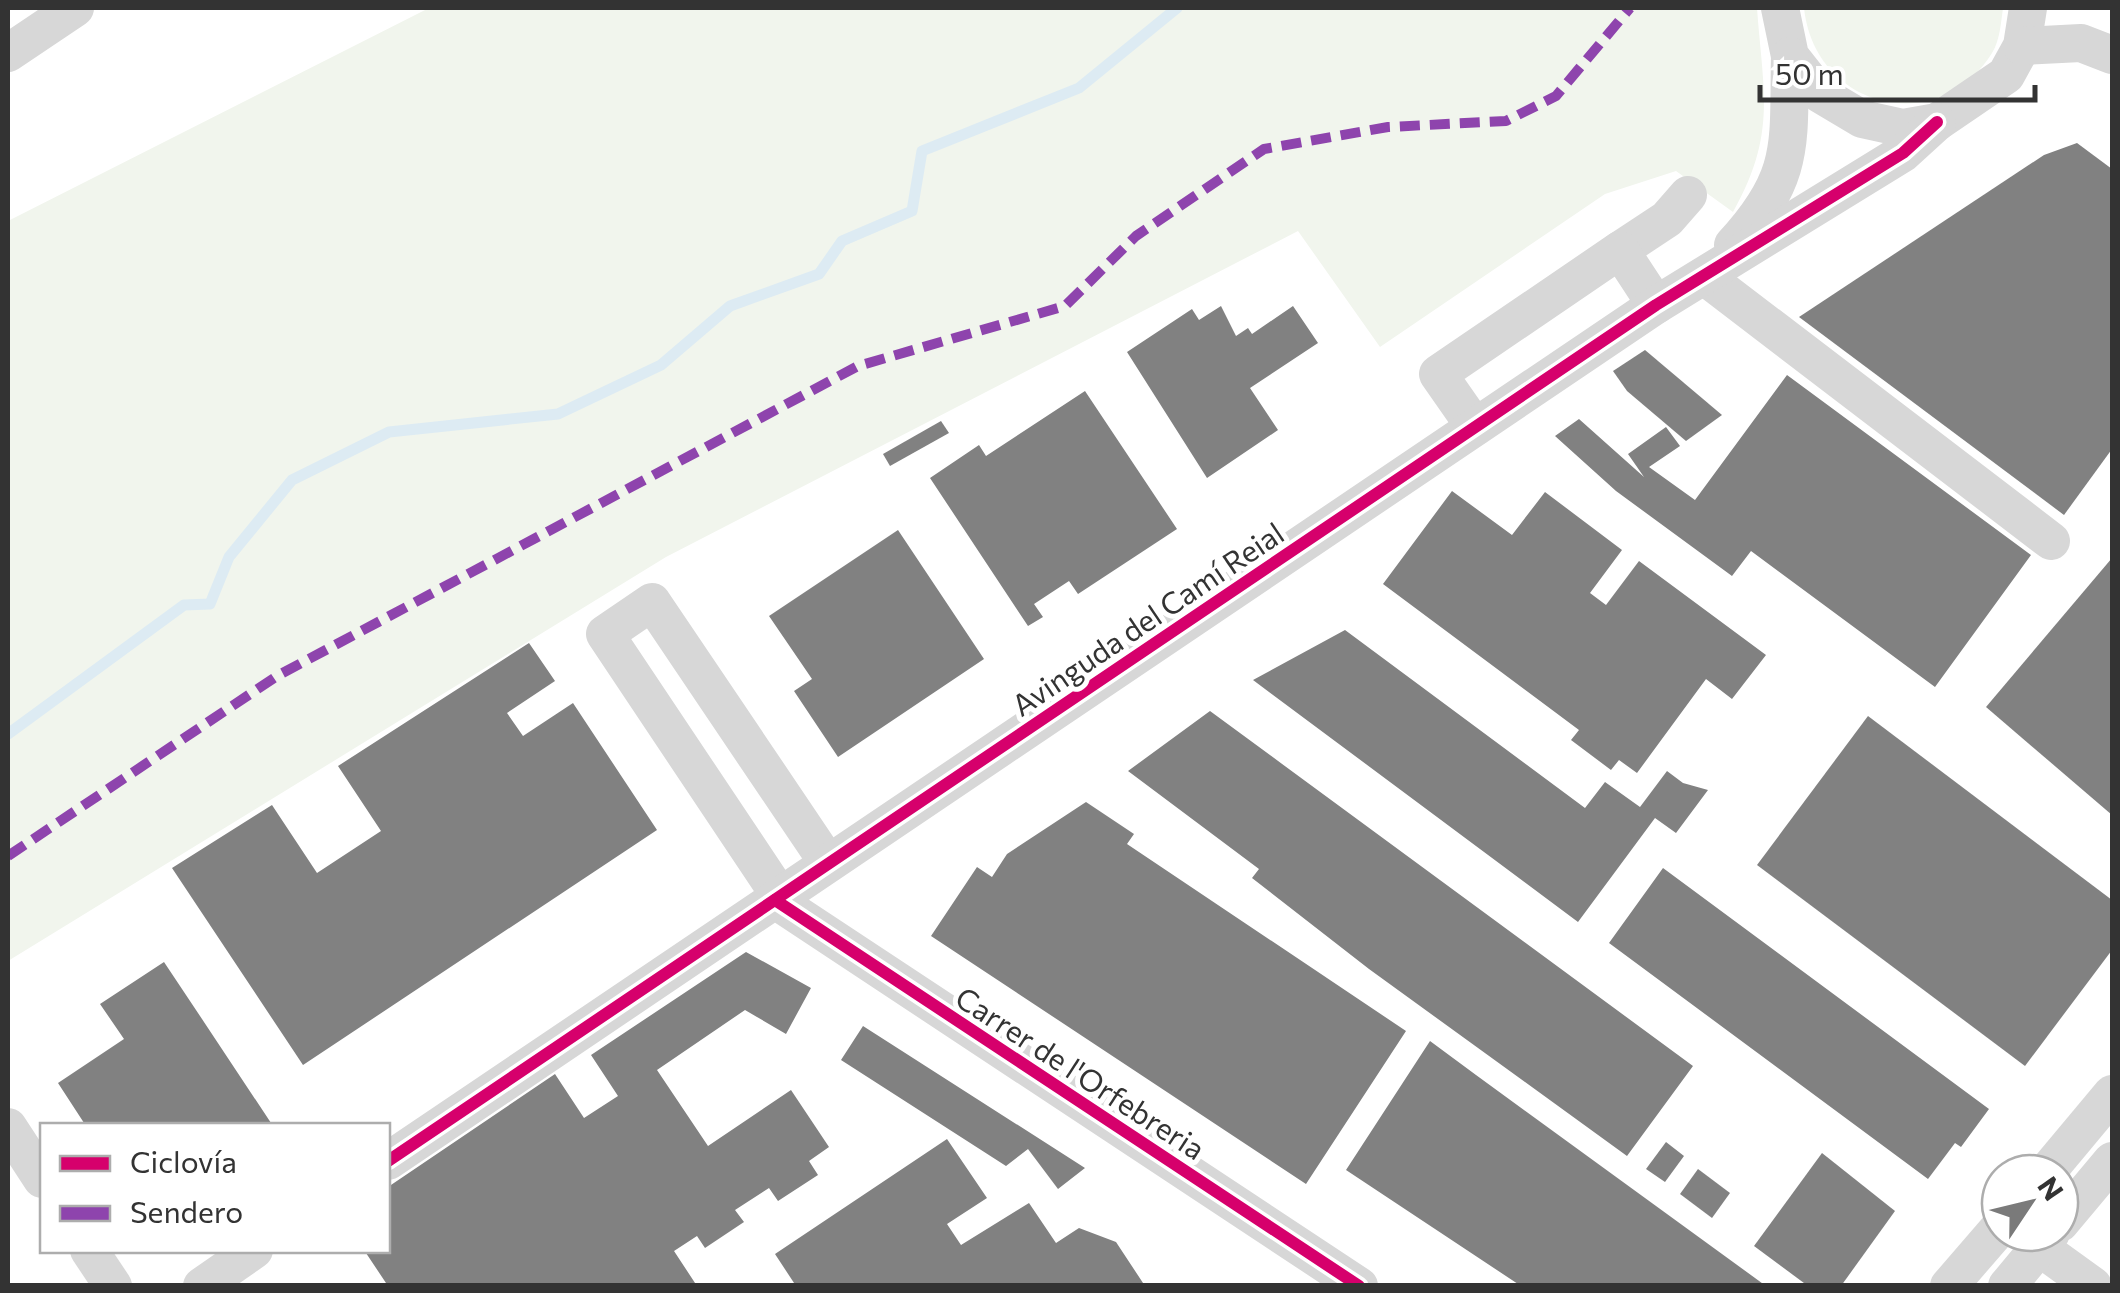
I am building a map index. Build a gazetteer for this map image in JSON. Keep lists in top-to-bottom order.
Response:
{
  "streets": {
    "street": ["Avinguda del Camí Reial", "Carrer de l'Orfebreria"]
  },
  "crossings": [
    ["Avinguda del Camí Reial", "Carrer de l'Orfebreria"]
  ],
  "legend": ["Ciclovía", "Sendero"],
  "scale_bar": "50 m",
  "north": "top right"
}
